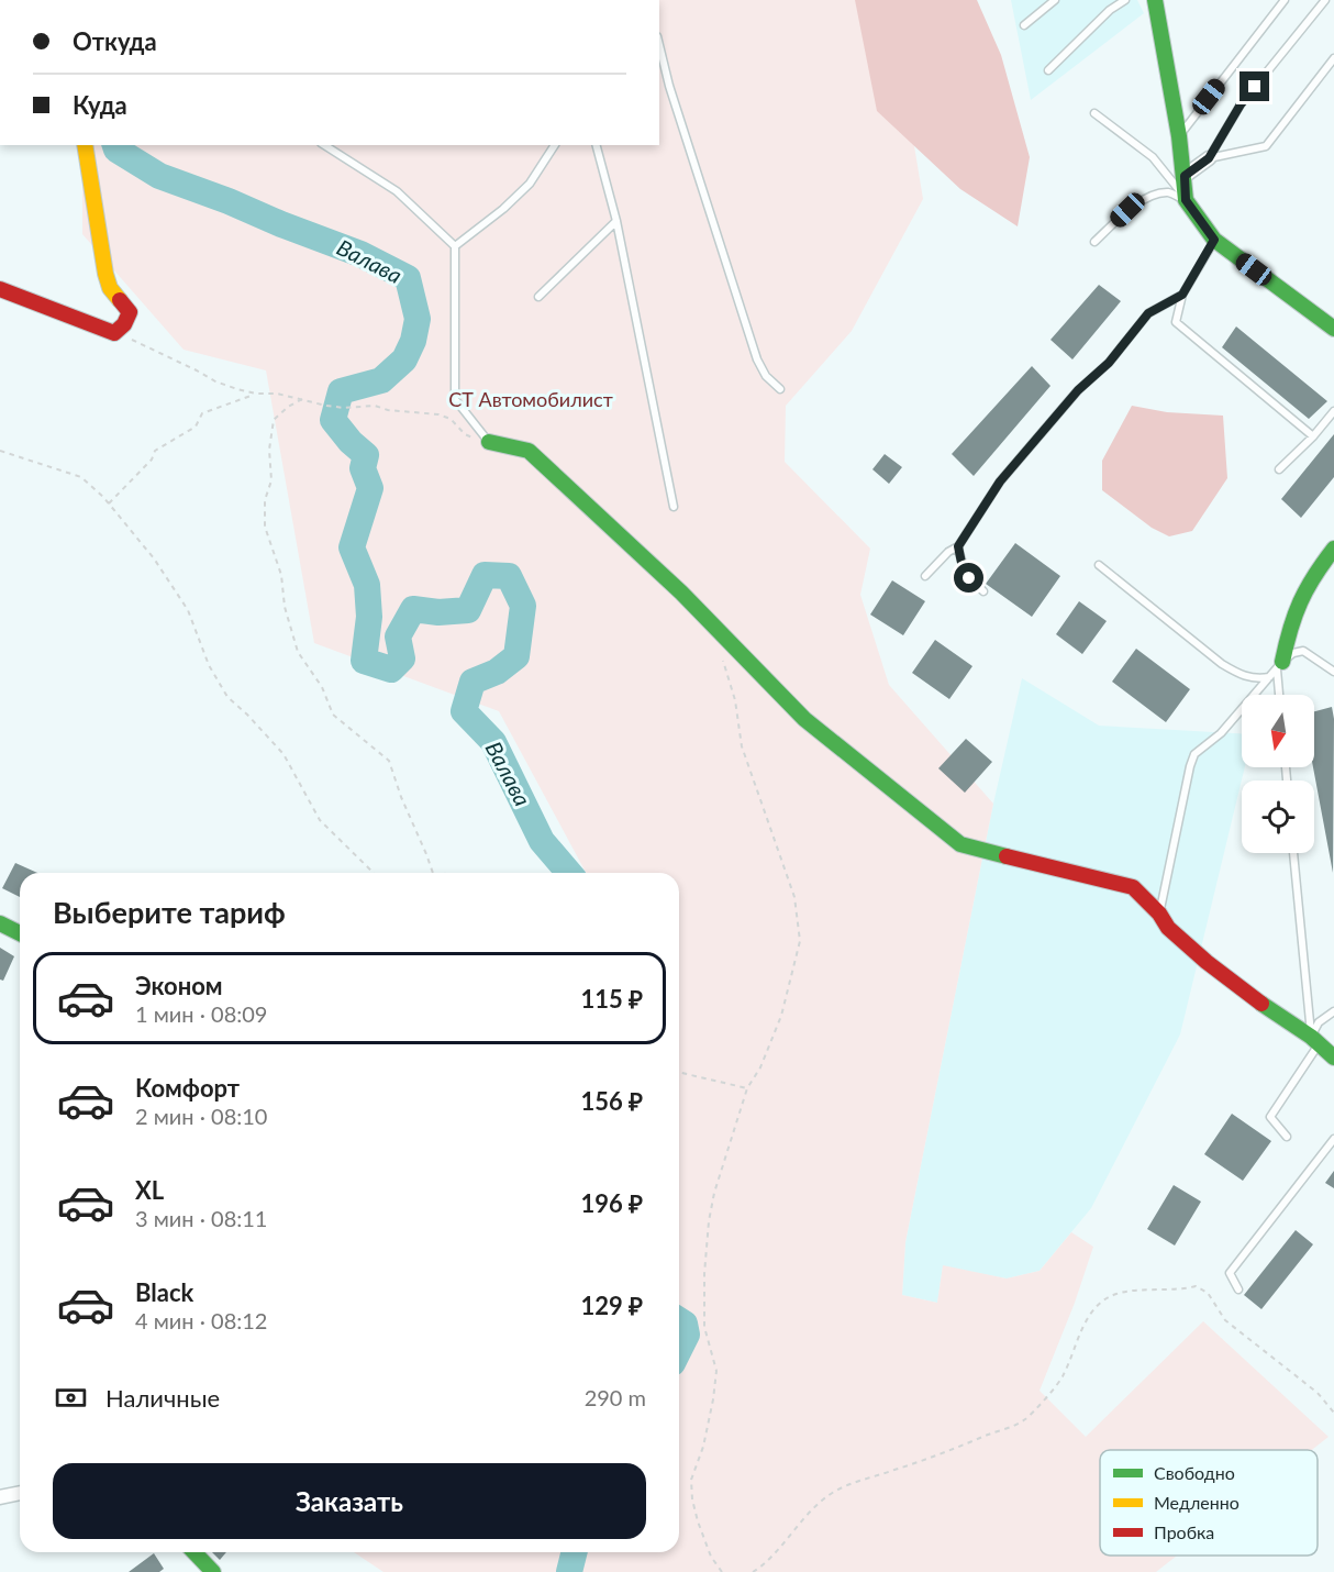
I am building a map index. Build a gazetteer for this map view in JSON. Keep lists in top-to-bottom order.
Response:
{
  "water": ["Валава"],
  "parks": ["СТ Автомобилист"],
  "legend": ["Свободно", "Медленно", "Пробка"],
  "north": "bottom",
  "page": {
    "banner": ["Откуда", "Куда"],
    "heading": "Выберите тариф",
    "list": [
      {
        "name": "Эконом",
        "note": "1 мин · 08:09",
        "value": "115 ₽"
      },
      {
        "name": "Комфорт",
        "note": "2 мин · 08:10",
        "value": "156 ₽"
      },
      {
        "name": "XL",
        "note": "3 мин · 08:11",
        "value": "196 ₽"
      },
      {
        "name": "Black",
        "note": "4 мин · 08:12",
        "value": "129 ₽"
      }
    ],
    "pay": ["Наличные", "290 m"],
    "buttons": "Заказать"
  }
}
